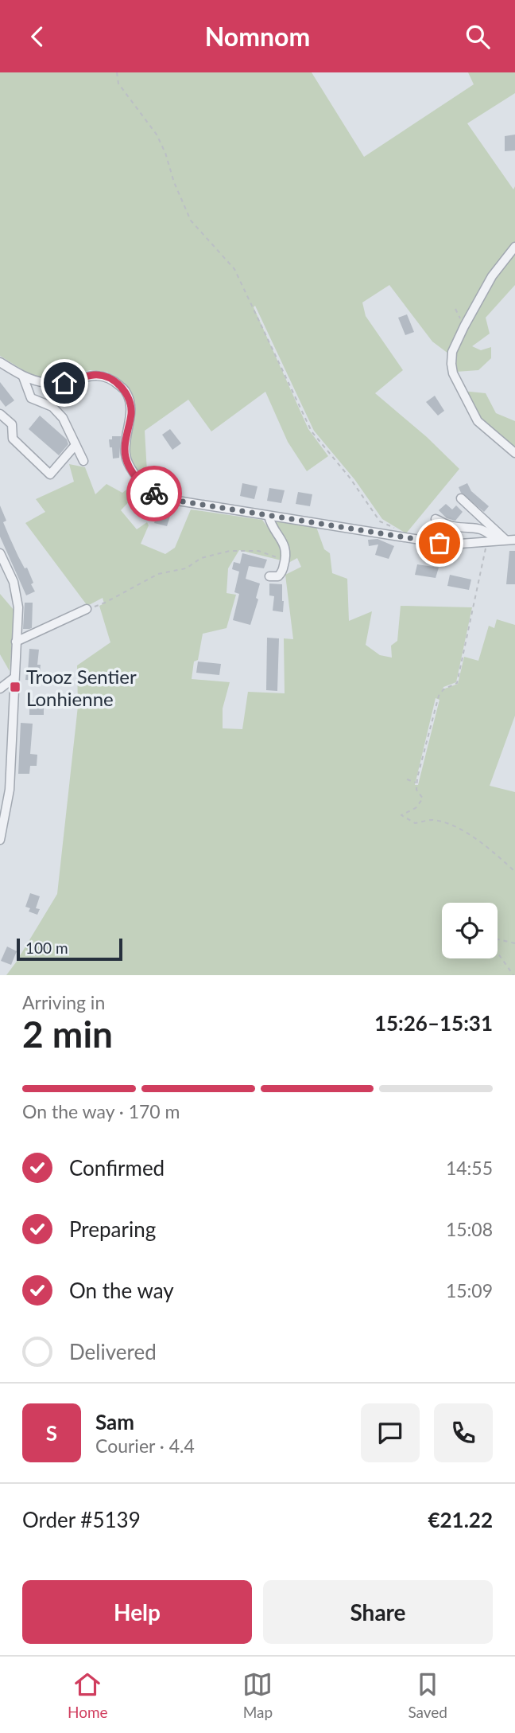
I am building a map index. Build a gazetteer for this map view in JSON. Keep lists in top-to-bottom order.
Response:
{
  "places": {
    "transit": ["Trooz Sentier Lonhienne"]
  },
  "scale_bar": "100 m",
  "page": {
    "header": "Nomnom",
    "scale": "100 m",
    "heading": ["2 min", "Arriving in", "15:26–15:31"],
    "panel": [
      "Sam",
      "Courier · 4.4",
      "Order #5139",
      "€21.22"
    ],
    "bar": "On the way · 170 m",
    "list": [
      ["Confirmed", "14:55"],
      ["Preparing", "15:08"],
      ["On the way", "15:09"],
      "Delivered"
    ],
    "round": "S",
    "buttons": ["Help", "Share"],
    "tabs": ["Home", "Map", "Saved"]
  }
}
